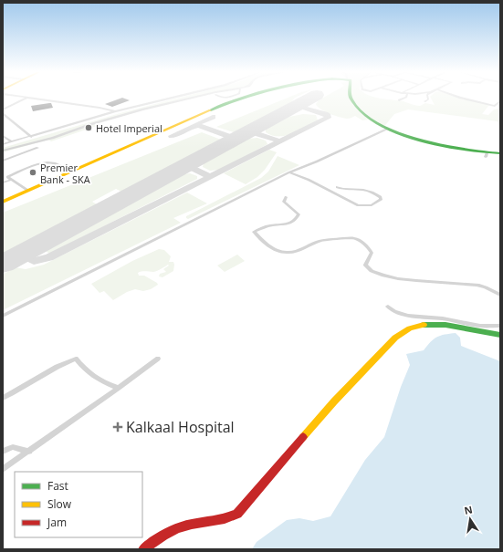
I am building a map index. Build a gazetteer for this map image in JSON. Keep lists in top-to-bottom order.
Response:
{
  "places": {
    "other": ["Hotel Imperial", "Premier Bank - SKA"],
    "health": ["Kalkaal Hospital"]
  },
  "legend": ["Fast", "Slow", "Jam"],
  "north": "top"
}
